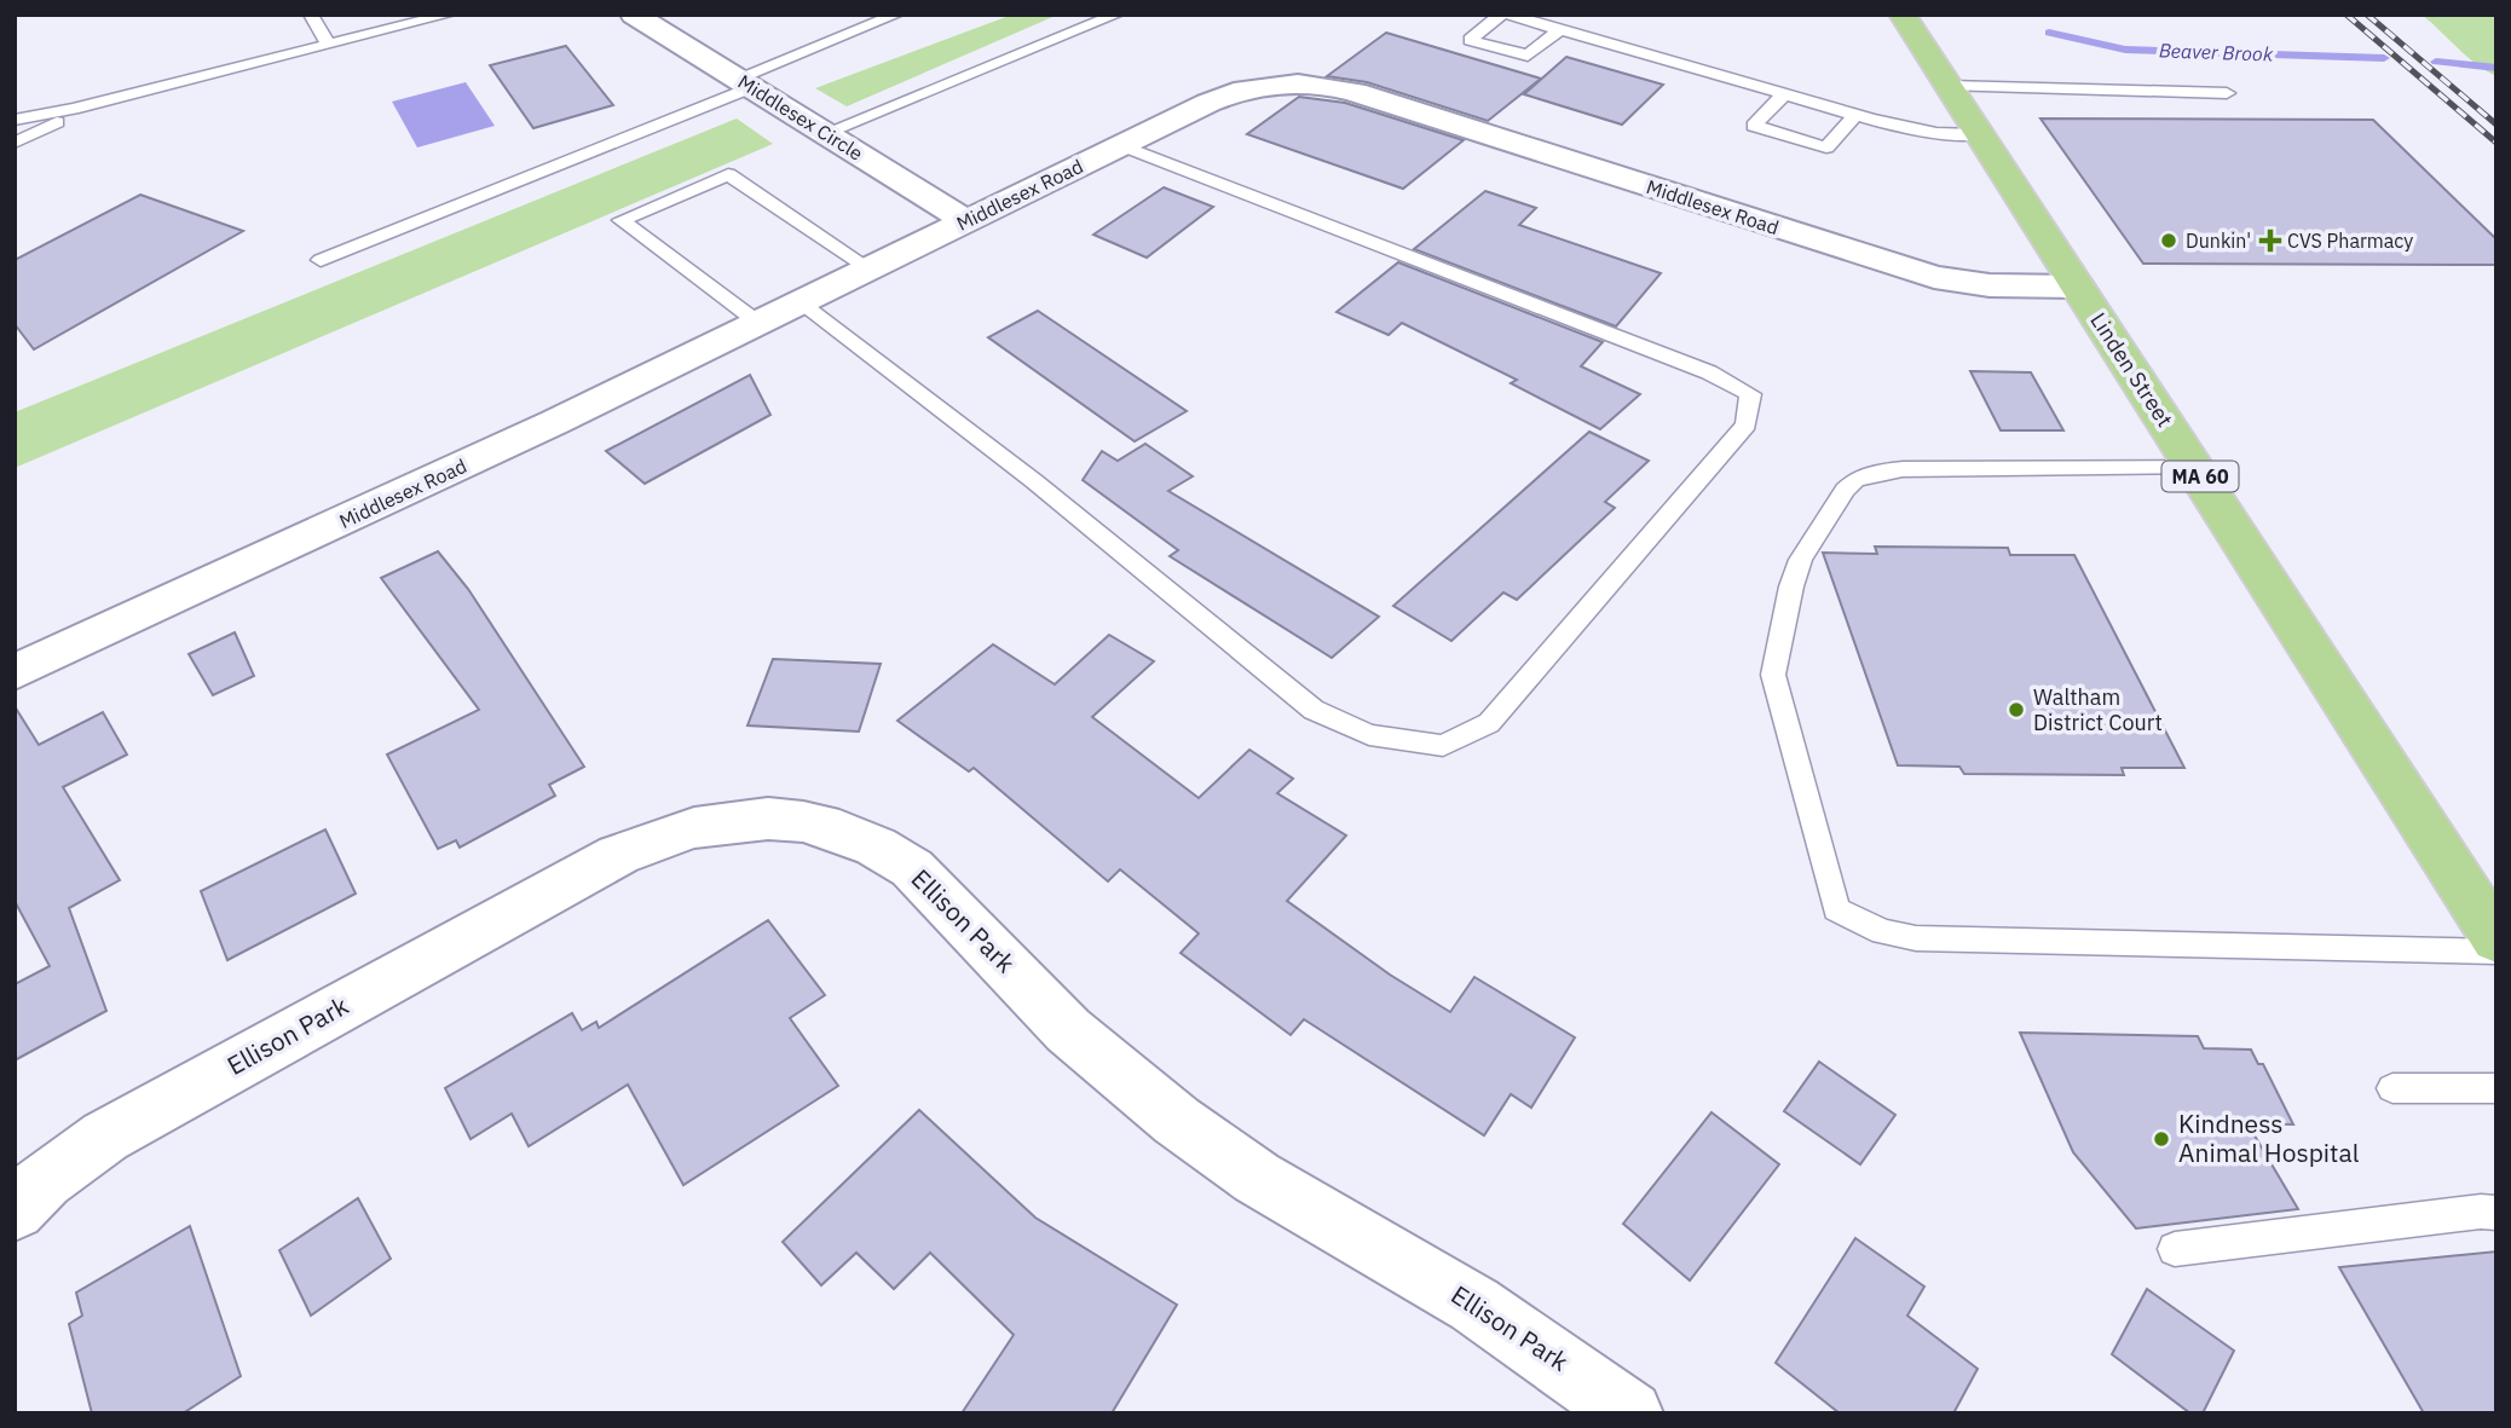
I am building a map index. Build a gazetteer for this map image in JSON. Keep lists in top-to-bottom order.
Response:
{
  "streets": {
    "main road": ["Linden Street", "MA 60"],
    "street": ["Middlesex Circle", "Middlesex Road", "Ellison Park"]
  },
  "crossings": [
    ["Middlesex Circle", "Middlesex Road"],
    ["Middlesex Road", "Linden Street"]
  ],
  "water": ["Beaver Brook"],
  "places": {
    "other": ["Dunkin'", "Waltham District Court", "Kindness Animal Hospital"],
    "health": ["CVS Pharmacy"]
  }
}
